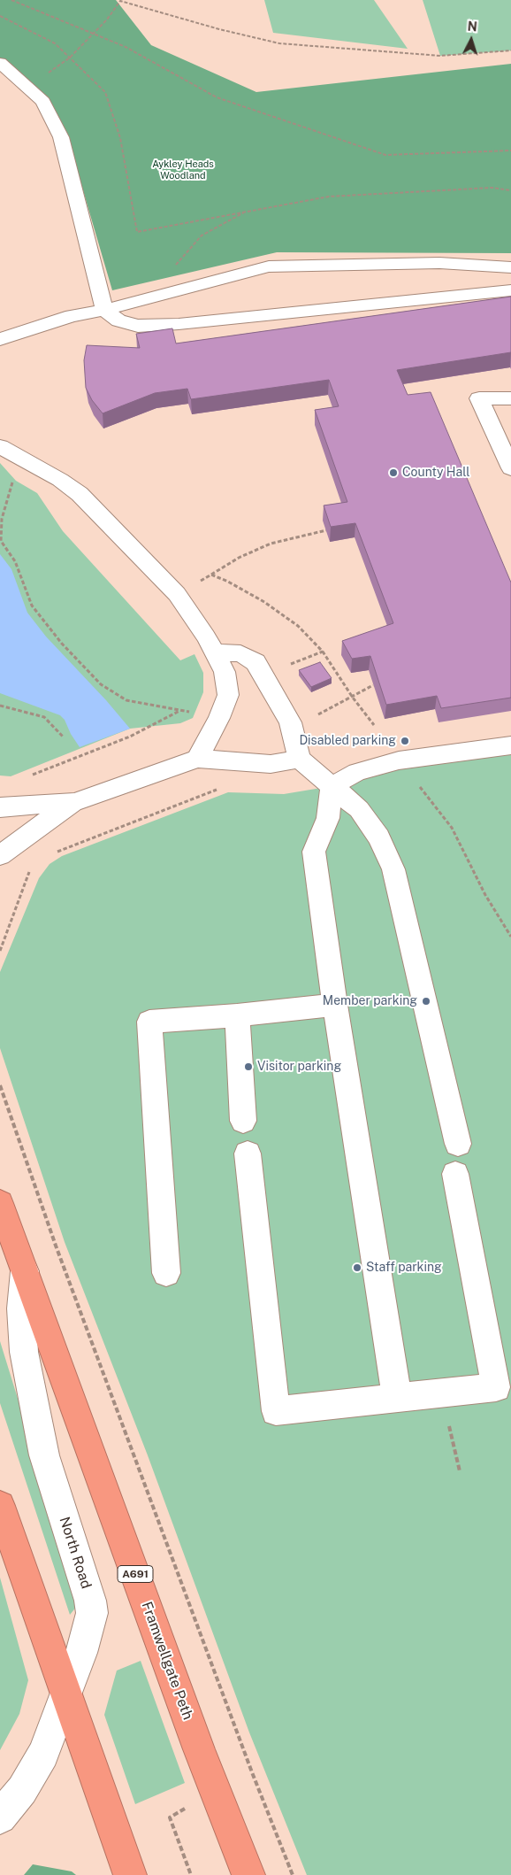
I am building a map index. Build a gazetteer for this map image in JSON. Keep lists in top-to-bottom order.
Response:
{
  "streets": {
    "highway": ["A691", "Framwellgate Peth"],
    "street": ["North Road"]
  },
  "crossings": [
    ["North Road", "A691"],
    ["North Road", "Framwellgate Peth"],
    ["A691", "Framwellgate Peth"]
  ],
  "parks": ["Aykley Heads Woodland"],
  "places": [
    "County Hall",
    "Disabled parking",
    "Member parking",
    "Visitor parking",
    "Staff parking"
  ],
  "north": "top"
}
